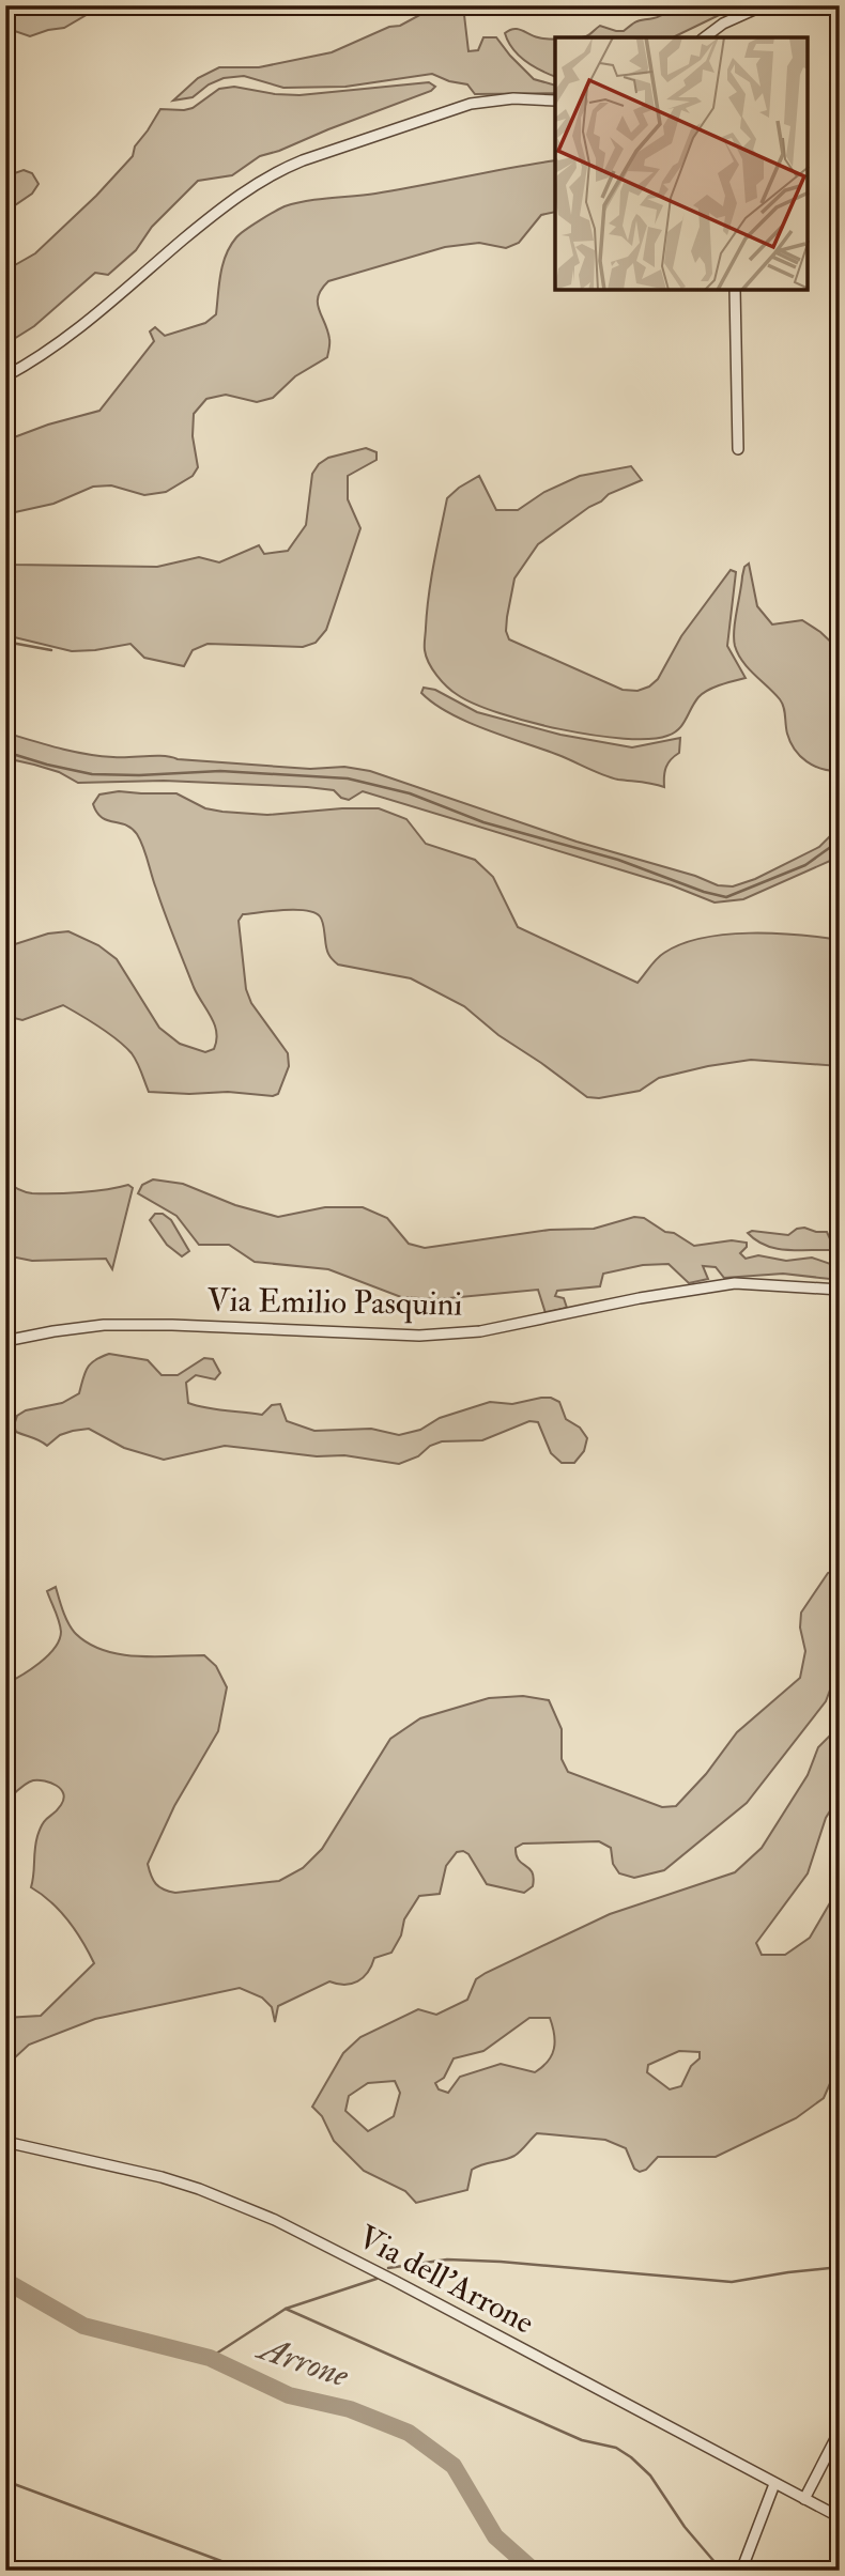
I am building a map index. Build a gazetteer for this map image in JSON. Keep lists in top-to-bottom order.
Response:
{
  "streets": {
    "street": ["Via Emilio Pasquini", "Via dell'Arrone"]
  },
  "water": ["Arrone"]
}
